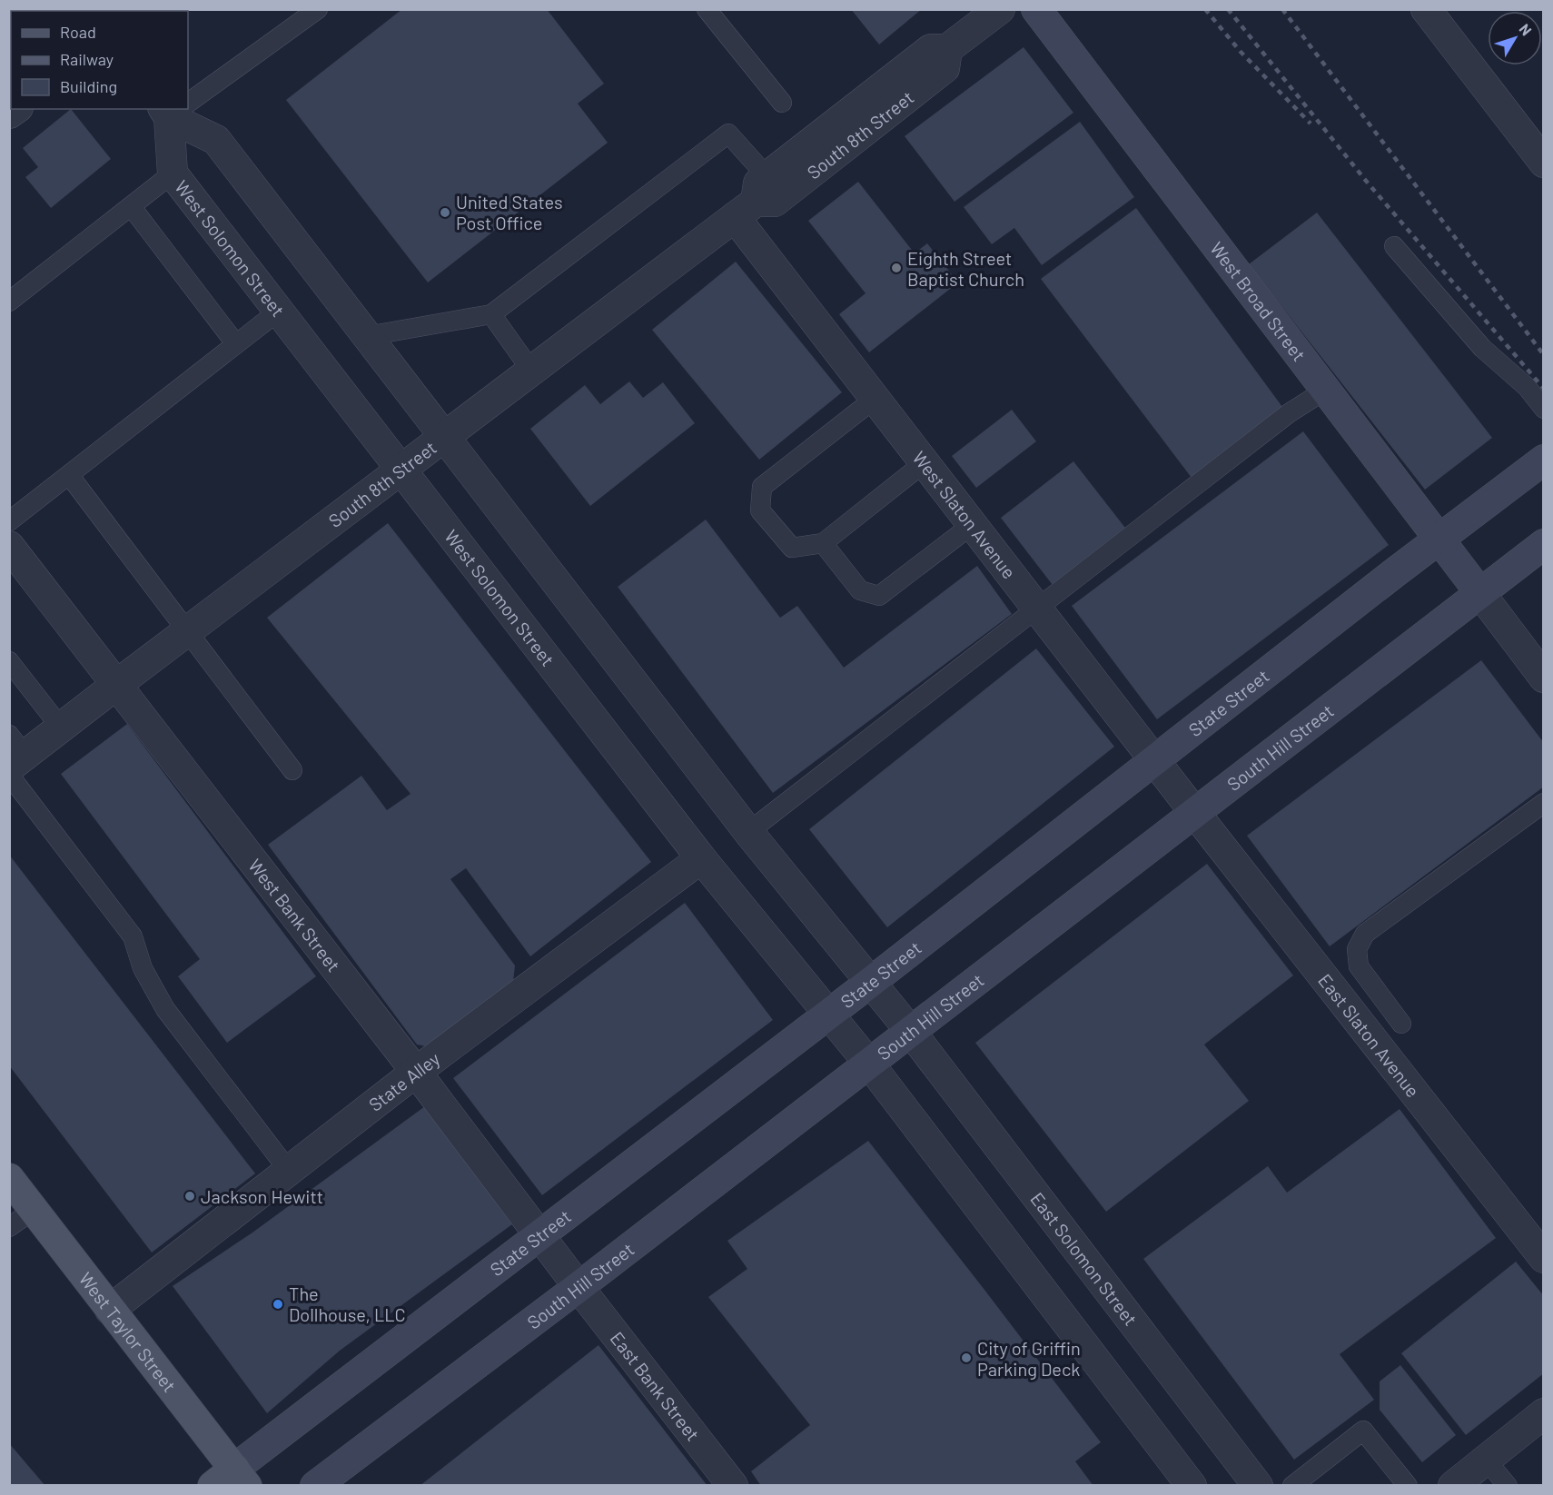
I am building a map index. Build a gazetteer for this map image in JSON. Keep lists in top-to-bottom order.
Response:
{
  "streets": {
    "main road": [
      "West Broad Street",
      "State Street",
      "South Hill Street",
      "West Taylor Street"
    ],
    "street": [
      "South 8th Street",
      "West Solomon Street",
      "West Slaton Avenue",
      "West Bank Street",
      "East Slaton Avenue",
      "State Alley",
      "East Solomon Street",
      "East Bank Street"
    ]
  },
  "crossings": [
    ["South 8th Street", "West Solomon Street"],
    ["South 8th Street", "West Slaton Avenue"],
    ["South 8th Street", "West Bank Street"],
    ["West Solomon Street", "State Street"],
    ["West Solomon Street", "South Hill Street"],
    ["West Solomon Street", "State Alley"],
    ["West Broad Street", "State Street"],
    ["West Broad Street", "South Hill Street"],
    ["West Slaton Avenue", "State Street"],
    ["West Slaton Avenue", "South Hill Street"],
    ["West Slaton Avenue", "East Slaton Avenue"],
    ["State Street", "West Bank Street"],
    ["State Street", "West Taylor Street"],
    ["South Hill Street", "West Bank Street"],
    ["South Hill Street", "East Slaton Avenue"],
    ["South Hill Street", "East Solomon Street"],
    ["South Hill Street", "East Bank Street"],
    ["West Bank Street", "State Alley"],
    ["West Bank Street", "East Bank Street"],
    ["State Alley", "West Taylor Street"]
  ],
  "places": [
    "United States Post Office",
    "Eighth Street Baptist Church",
    "Jackson Hewitt",
    "The Dollhouse, LLC",
    "City of Griffin Parking Deck"
  ],
  "legend": ["Road", "Railway", "Building"],
  "north": "top right"
}
